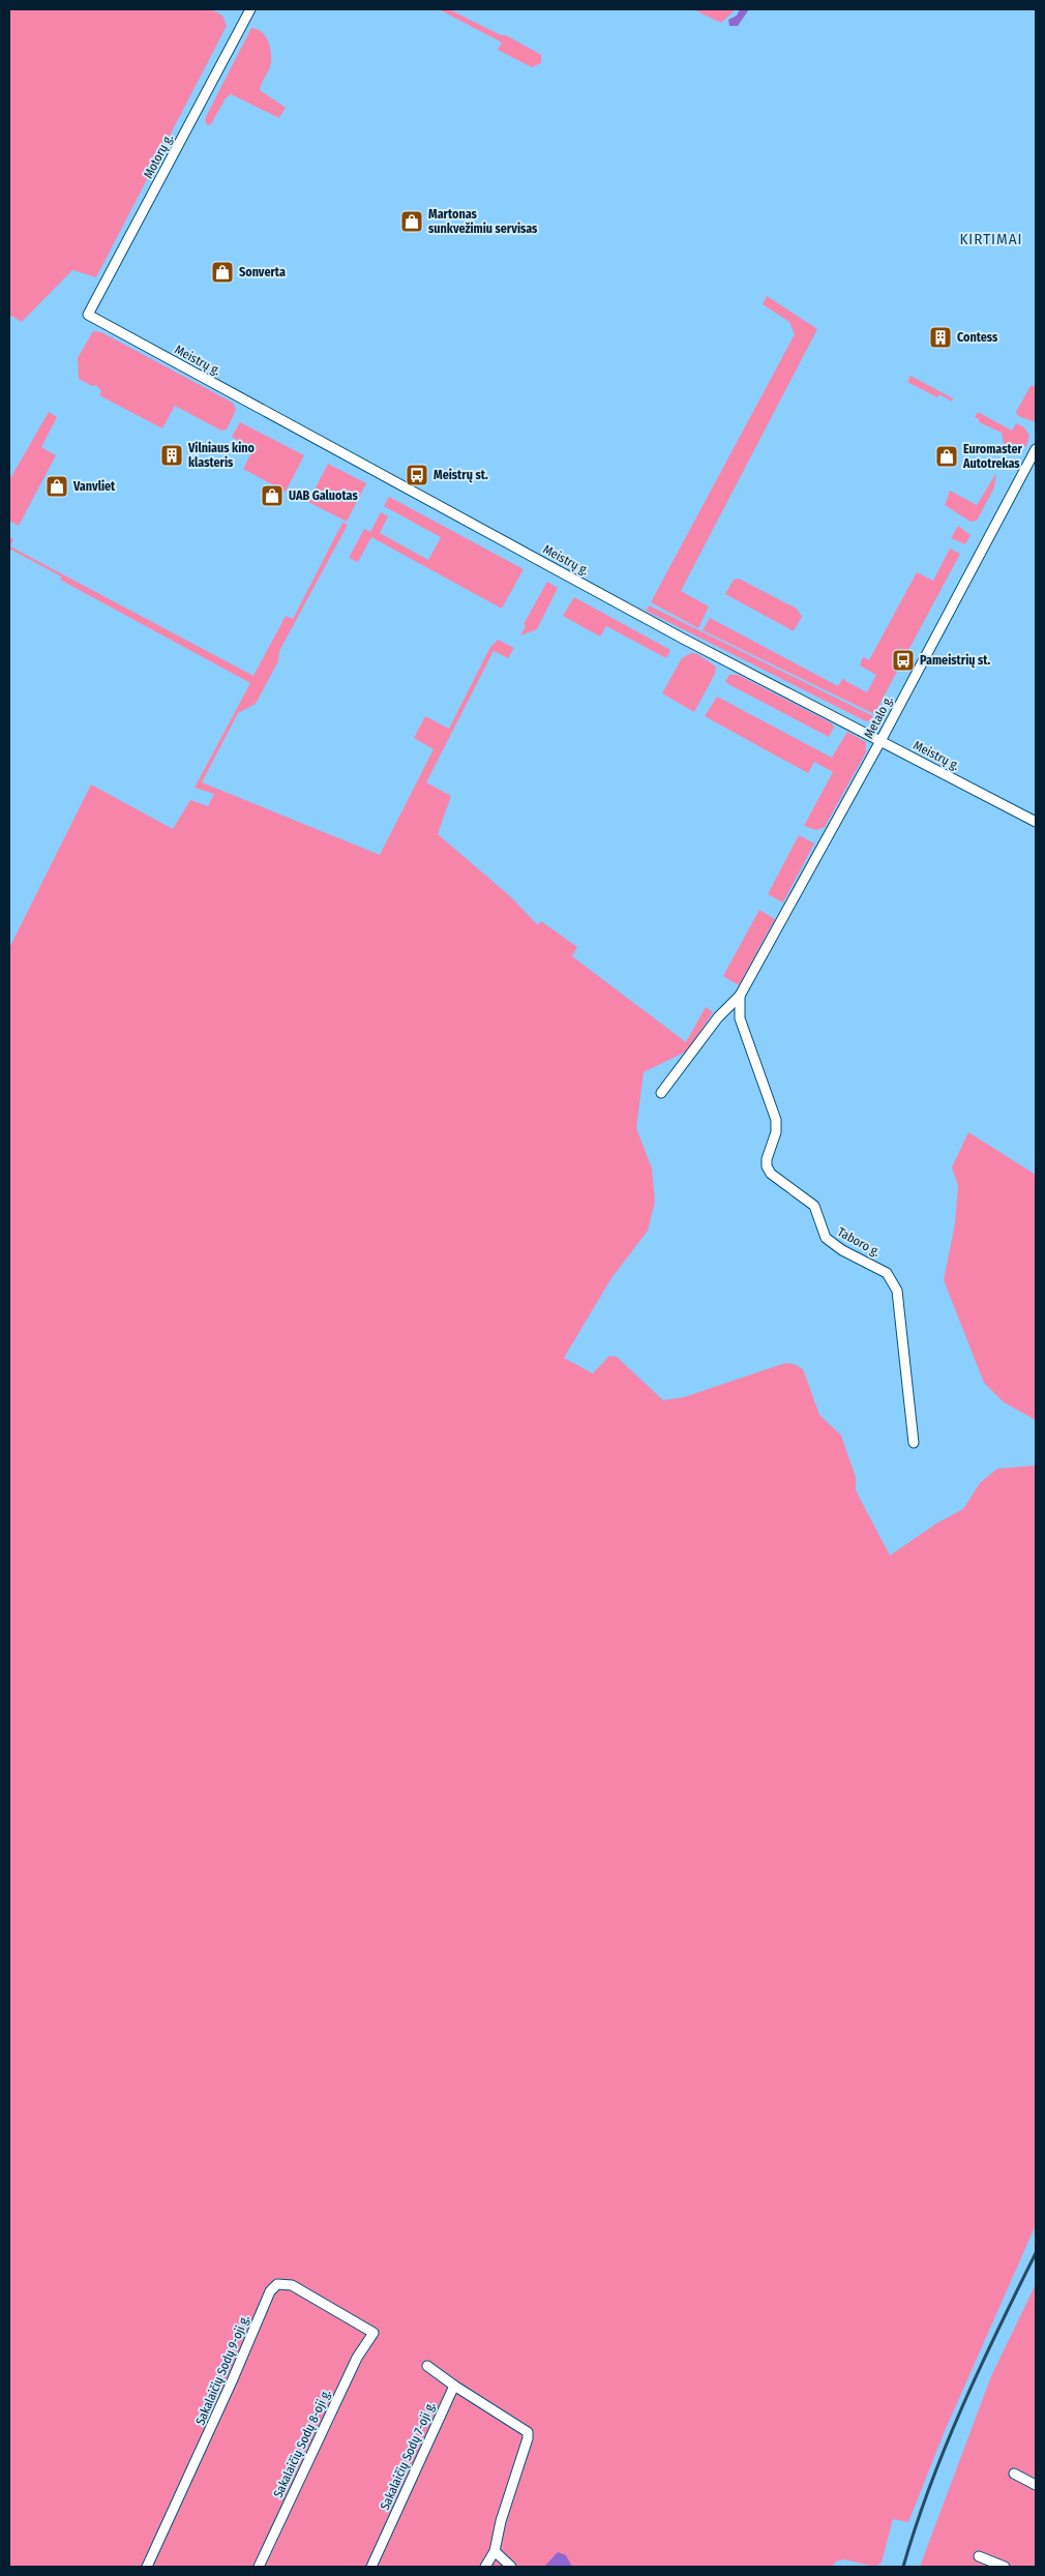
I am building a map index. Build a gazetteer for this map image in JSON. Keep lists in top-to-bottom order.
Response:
{
  "streets": {
    "street": [
      "Motorų g.",
      "Meistrų g.",
      "Metalo g.",
      "Taboro g.",
      "Sakalaičių Sodų 9-oji g.",
      "Sakalaičių Sodų 8-oji g.",
      "Sakalaičių Sodų 7-oji g."
    ]
  },
  "crossings": [
    ["Motorų g.", "Meistrų g."],
    ["Meistrų g.", "Metalo g."],
    ["Metalo g.", "Taboro g."],
    ["Sakalaičių Sodų 9-oji g.", "Sakalaičių Sodų 8-oji g."]
  ],
  "districts": ["KIRTIMAI"],
  "places": {
    "shop": [
      "Martonas sunkvežimiu servisas",
      "Sonverta",
      "Euromaster Autotrekas",
      "Vanvliet",
      "UAB Galuotas"
    ],
    "building": ["Contess", "Vilniaus kino klasteris"],
    "bus stop": ["Meistrų st.", "Pameistrių st."]
  }
}
